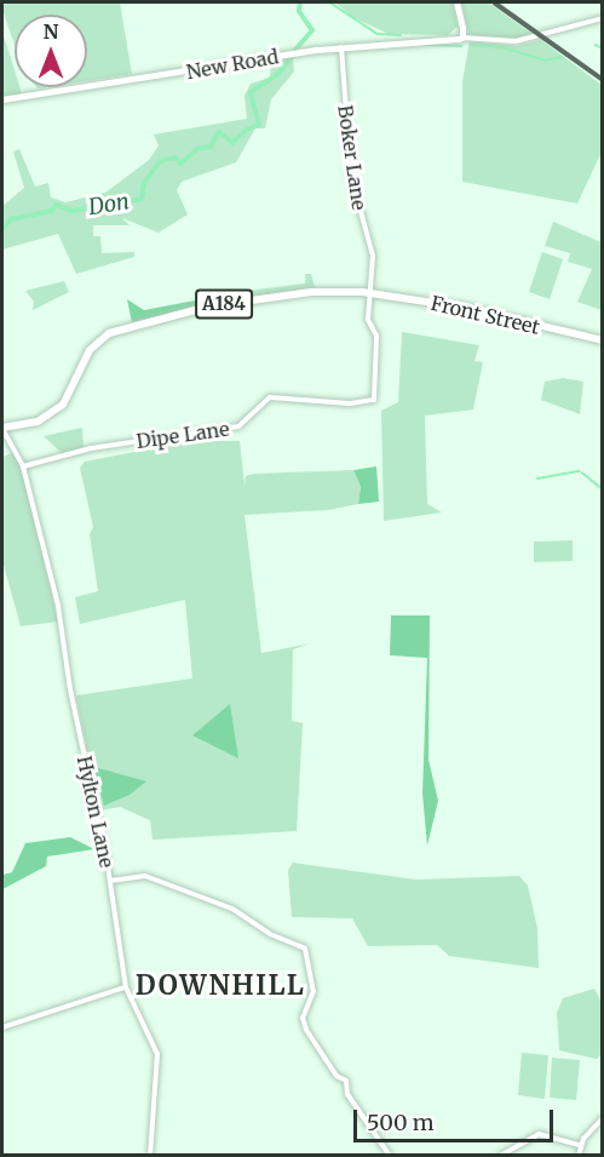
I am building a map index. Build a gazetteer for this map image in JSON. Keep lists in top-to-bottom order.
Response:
{
  "streets": {
    "main road": ["New Road", "A184", "Front Street"],
    "street": ["Boker Lane", "Dipe Lane", "Hylton Lane"]
  },
  "crossings": [
    ["New Road", "Boker Lane"],
    ["Boker Lane", "A184"],
    ["Boker Lane", "Front Street"],
    ["Boker Lane", "Dipe Lane"],
    ["A184", "Front Street"],
    ["Dipe Lane", "Hylton Lane"]
  ],
  "districts": ["DOWNHILL"],
  "water": ["Don"],
  "scale_bar": "500 m",
  "north": "top"
}
